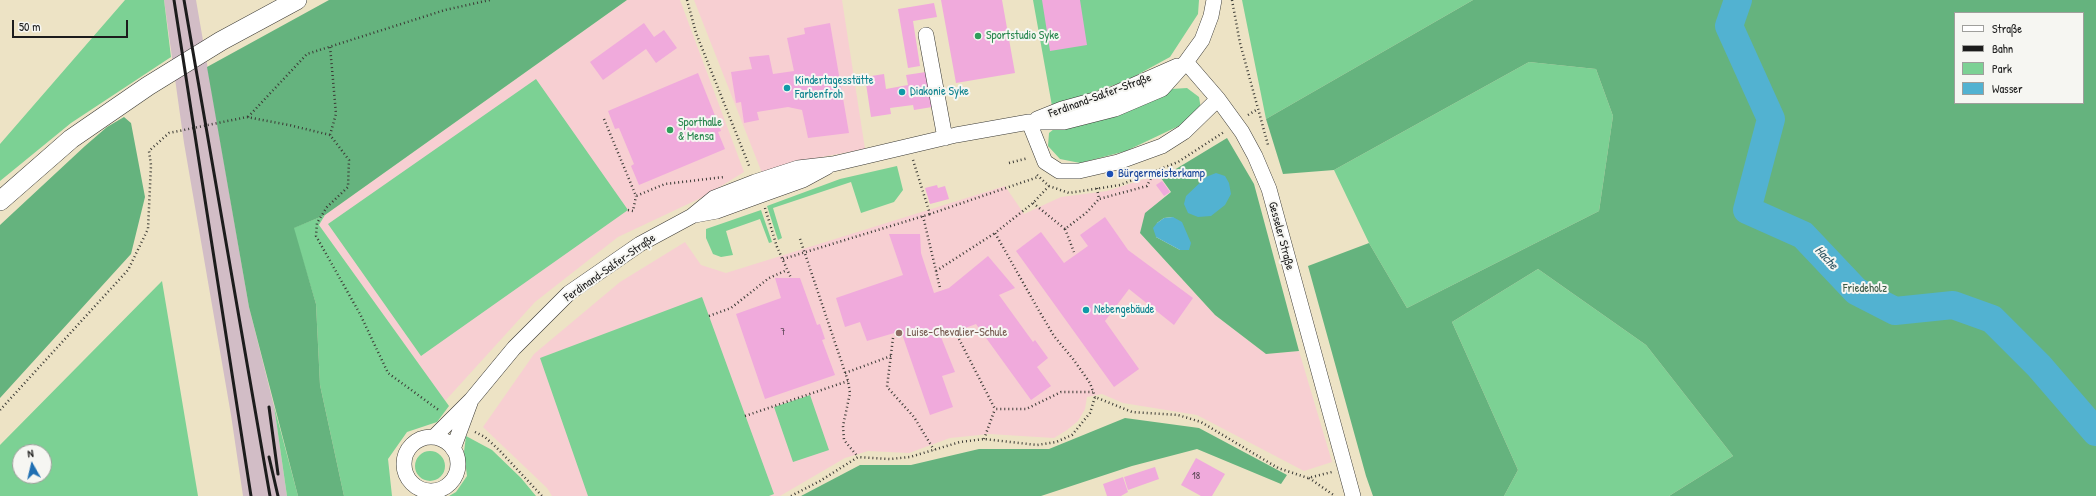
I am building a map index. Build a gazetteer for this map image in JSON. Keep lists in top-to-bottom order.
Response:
{
  "streets": {
    "street": ["Ferdinand-Salfer-Straße", "Gesseler Straße"]
  },
  "crossings": [
    ["Ferdinand-Salfer-Straße", "Gesseler Straße"]
  ],
  "water": ["Hache"],
  "parks": ["Friedeholz"],
  "places": [
    "Sportstudio Syke",
    "Kindertagesstätte Farbenfroh",
    "Diakonie Syke",
    "Sporthalle & Mensa",
    "Bürgermeisterkamp",
    "Nebengebäude",
    "Luise-Chevalier-Schule"
  ],
  "house_numbers": ["7", "18"],
  "legend": [
    "Straße",
    "Bahn",
    "Park",
    "Wasser"
  ],
  "scale_bar": "50 m",
  "north": "top"
}
